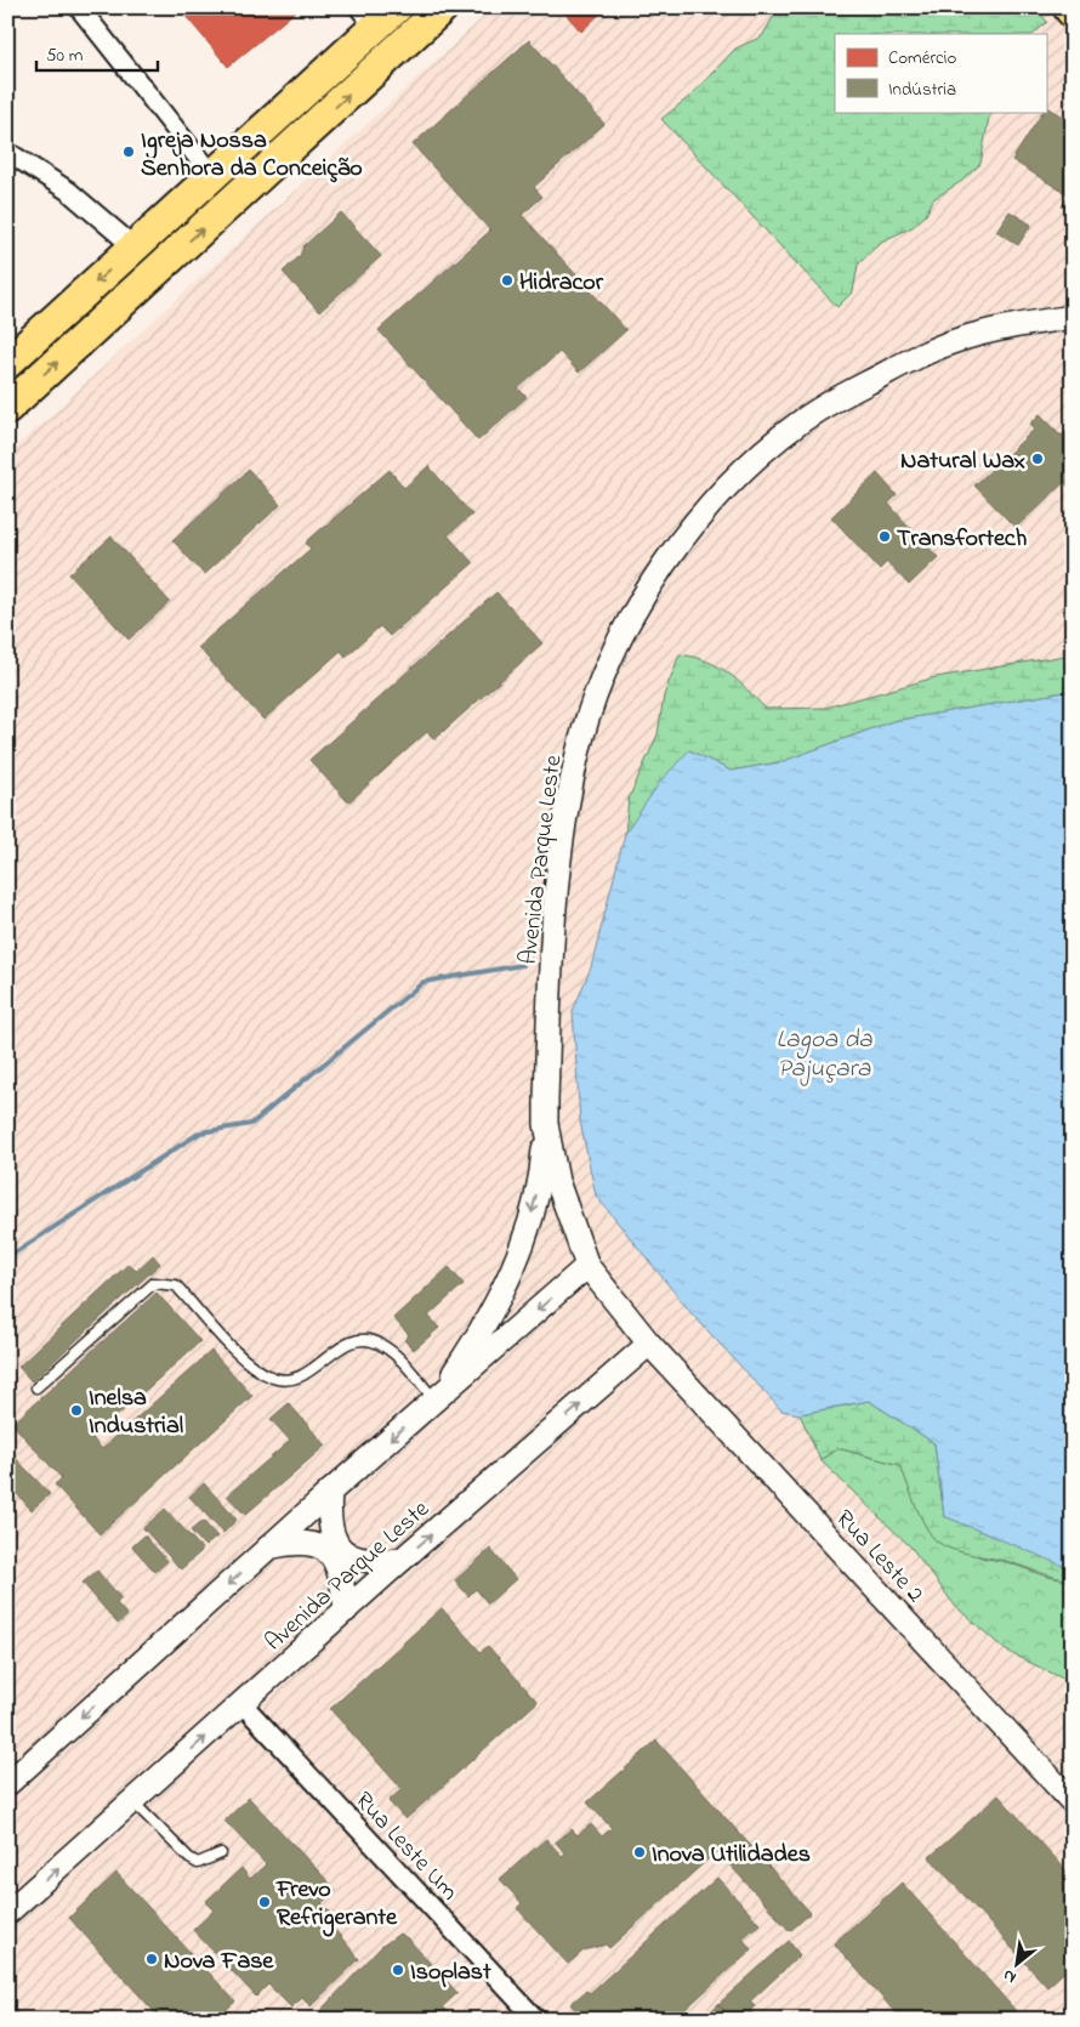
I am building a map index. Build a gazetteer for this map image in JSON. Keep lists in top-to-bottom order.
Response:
{
  "streets": {
    "street": ["Avenida Parque Leste", "Rua Leste 2", "Rua Leste Um"]
  },
  "crossings": [
    ["Avenida Parque Leste", "Rua Leste 2"],
    ["Avenida Parque Leste", "Rua Leste Um"]
  ],
  "water": ["Lagoa da Pajuçara"],
  "places": [
    "Igreja Nossa Senhora da Conceição",
    "Hidracor",
    "Natural Wax",
    "Transfortech",
    "Inelsa Industrial",
    "Inova Utilidades",
    "Frevo Refrigerante",
    "Nova Fase",
    "Isoplast"
  ],
  "legend": ["Comércio", "Indústria"],
  "scale_bar": "50 m",
  "north": "bottom left"
}
